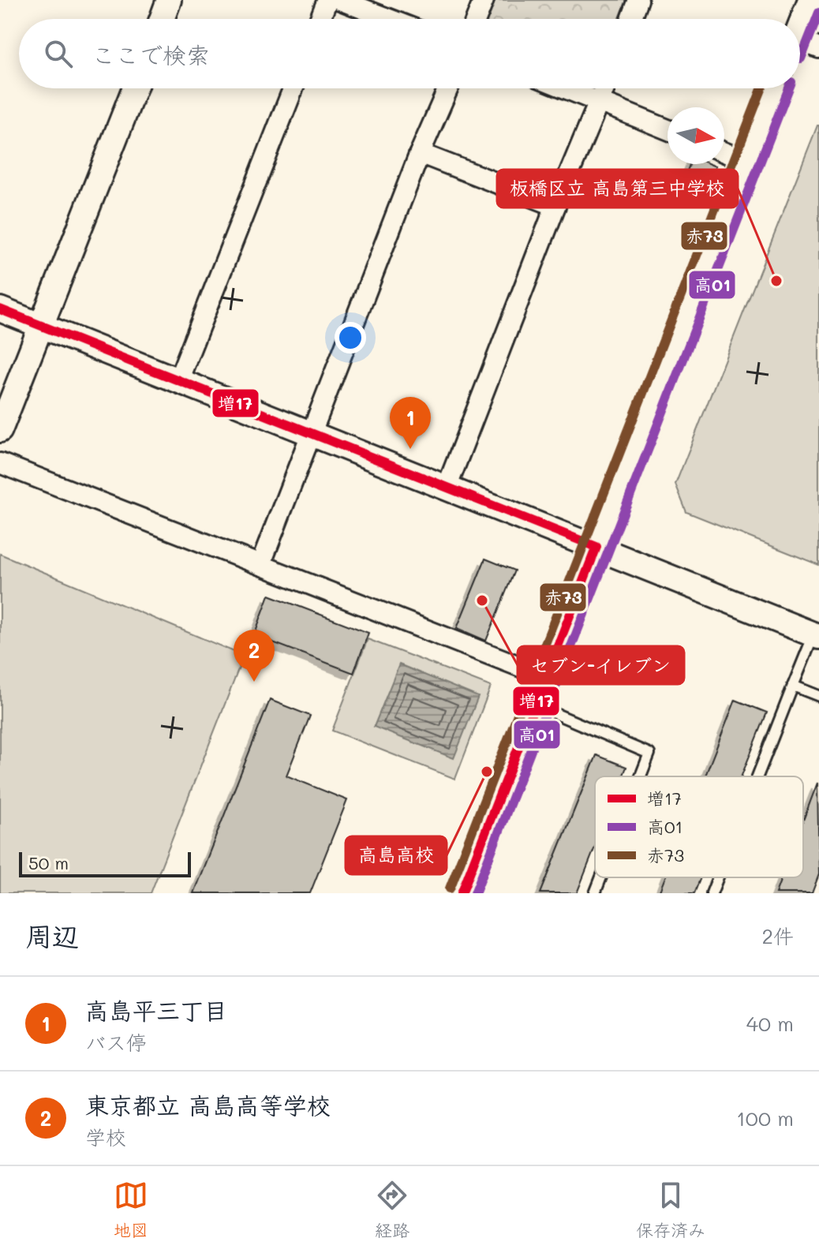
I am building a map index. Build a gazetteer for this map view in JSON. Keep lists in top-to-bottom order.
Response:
{
  "places": ["板橋区立 高島第三中学校", "セブン-イレブン", "高島高校"],
  "lines": ["transit line 高01", "transit line 赤73", "transit line 増17"],
  "legend": ["増17", "高01", "赤73"],
  "scale_bar": "50 m",
  "north": "right",
  "page": {
    "search": "ここで検索",
    "pins": ["1", "2"],
    "scale": "50 m",
    "heading": ["周辺", "2件"],
    "list": [
      {
        "mark": "1",
        "name": "高島平三丁目",
        "note": "バス停",
        "value": "40 m"
      },
      {
        "mark": "2",
        "name": "東京都立 高島高等学校",
        "note": "学校",
        "value": "100 m"
      }
    ],
    "nav": ["地図", "経路", "保存済み"]
  }
}
